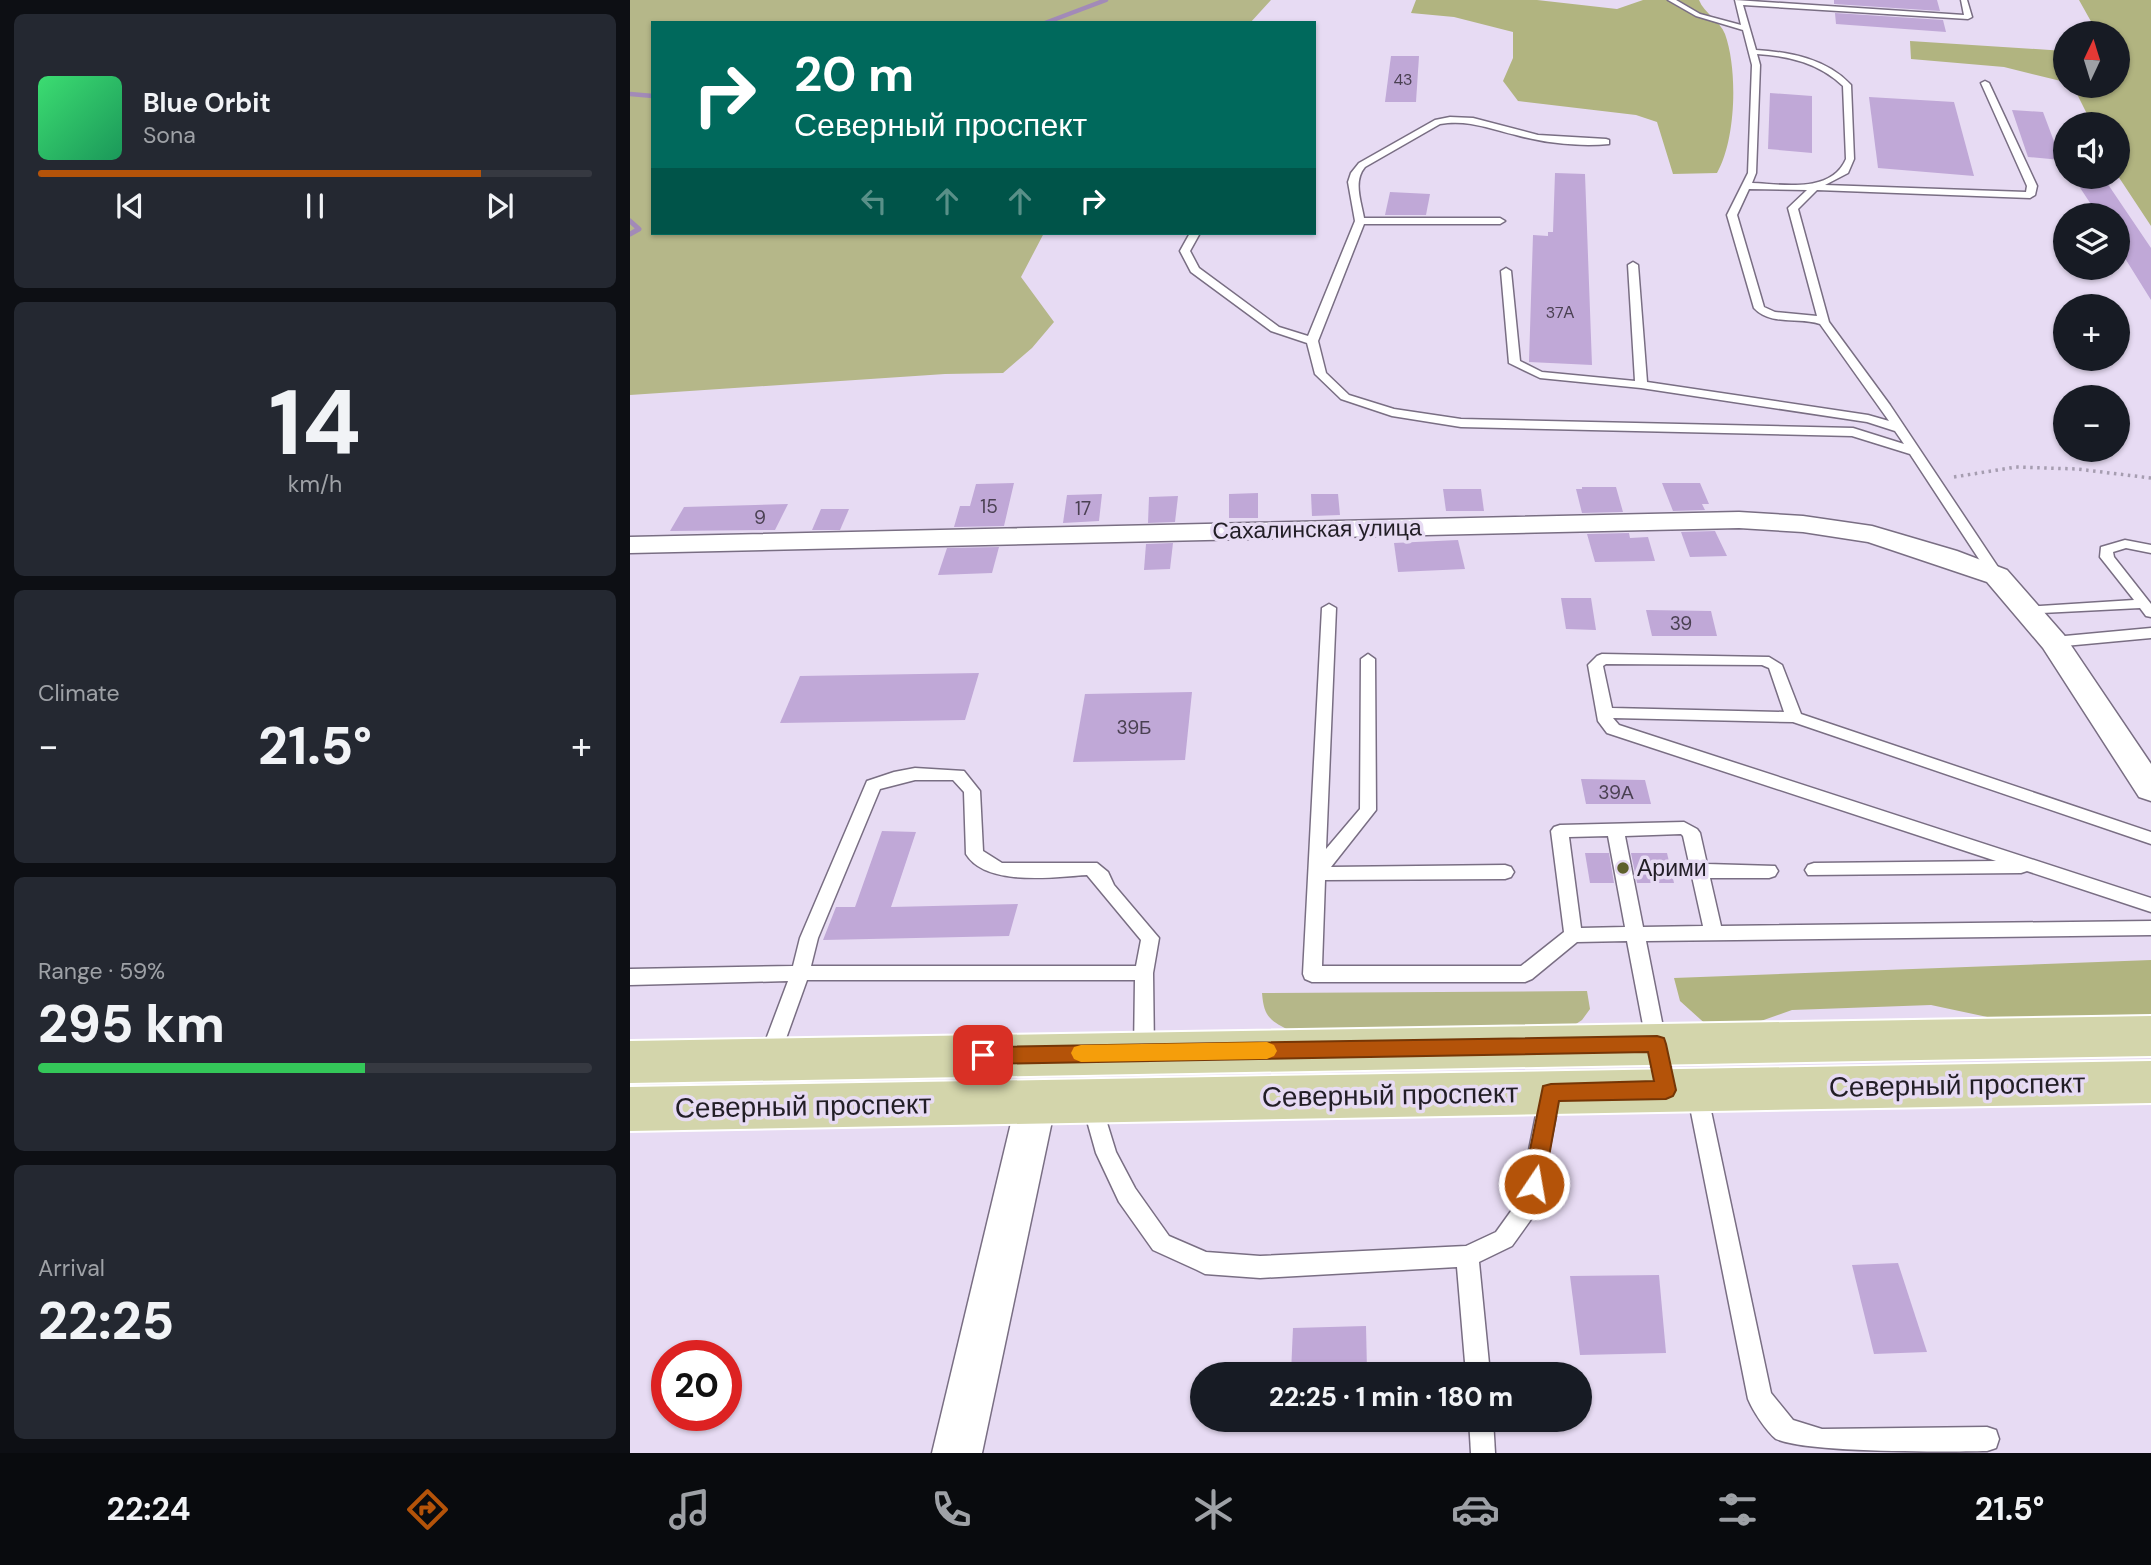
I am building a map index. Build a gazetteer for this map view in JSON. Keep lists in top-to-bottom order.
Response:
{
  "streets": {
    "main road": ["Северный проспект"],
    "street": ["Сахалинская улица"]
  },
  "places": ["Арими"],
  "house_numbers": [
    "43",
    "37А",
    "15",
    "17",
    "9",
    "39",
    "39Б",
    "39А"
  ],
  "north": "top",
  "page": {
    "map_buttons": ["+", "−"],
    "turn": ["20 m", "Северный проспект"],
    "song": ["Blue Orbit", "Sona"],
    "tile": [
      ["14", "km/h"],
      "Climate",
      ["Range · 59%", "295 km"],
      ["Arrival", "22:25"]
    ],
    "heat": ["−", "21.5°", "+"],
    "limit": "20",
    "trip": "22:25 · 1 min · 180 m",
    "tabs": ["22:24", "21.5°"]
  }
}
